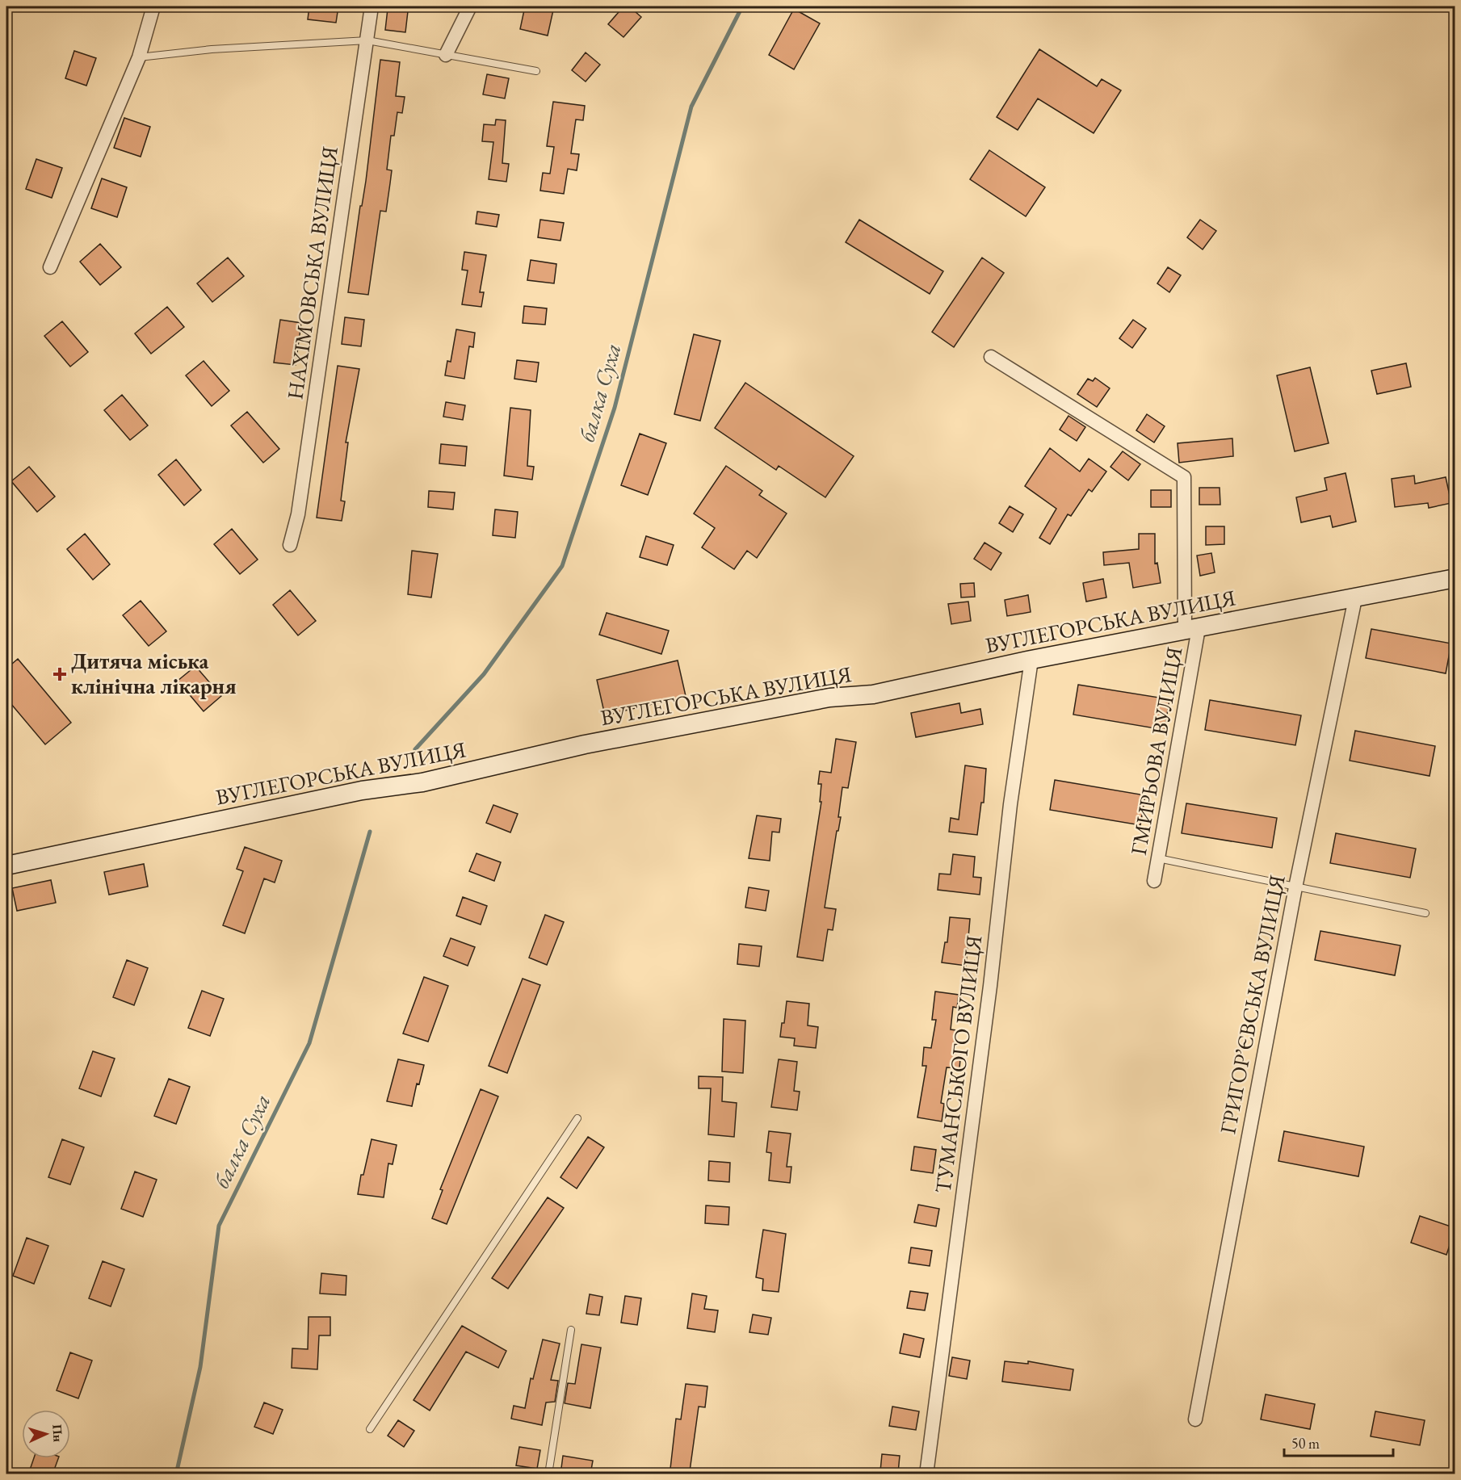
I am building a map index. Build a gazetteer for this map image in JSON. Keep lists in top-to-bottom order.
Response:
{
  "streets": {
    "main road": ["ВУГЛЕГОРСЬКА ВУЛИЦЯ"],
    "street": [
      "НАХІМОВСЬКА ВУЛИЦЯ",
      "ГМИРЬОВА ВУЛИЦЯ",
      "ГРИГОР’ЄВСЬКА ВУЛИЦЯ",
      "ТУМАНСЬКОГО ВУЛИЦЯ"
    ]
  },
  "crossings": [
    ["ВУГЛЕГОРСЬКА ВУЛИЦЯ", "ГМИРЬОВА ВУЛИЦЯ"],
    ["ВУГЛЕГОРСЬКА ВУЛИЦЯ", "ГРИГОР’ЄВСЬКА ВУЛИЦЯ"],
    ["ВУГЛЕГОРСЬКА ВУЛИЦЯ", "ТУМАНСЬКОГО ВУЛИЦЯ"]
  ],
  "water": ["балка Суха"],
  "places": {
    "health": ["Дитяча міська клінічна лікарня"]
  },
  "scale_bar": "50 m",
  "north": "right"
}
